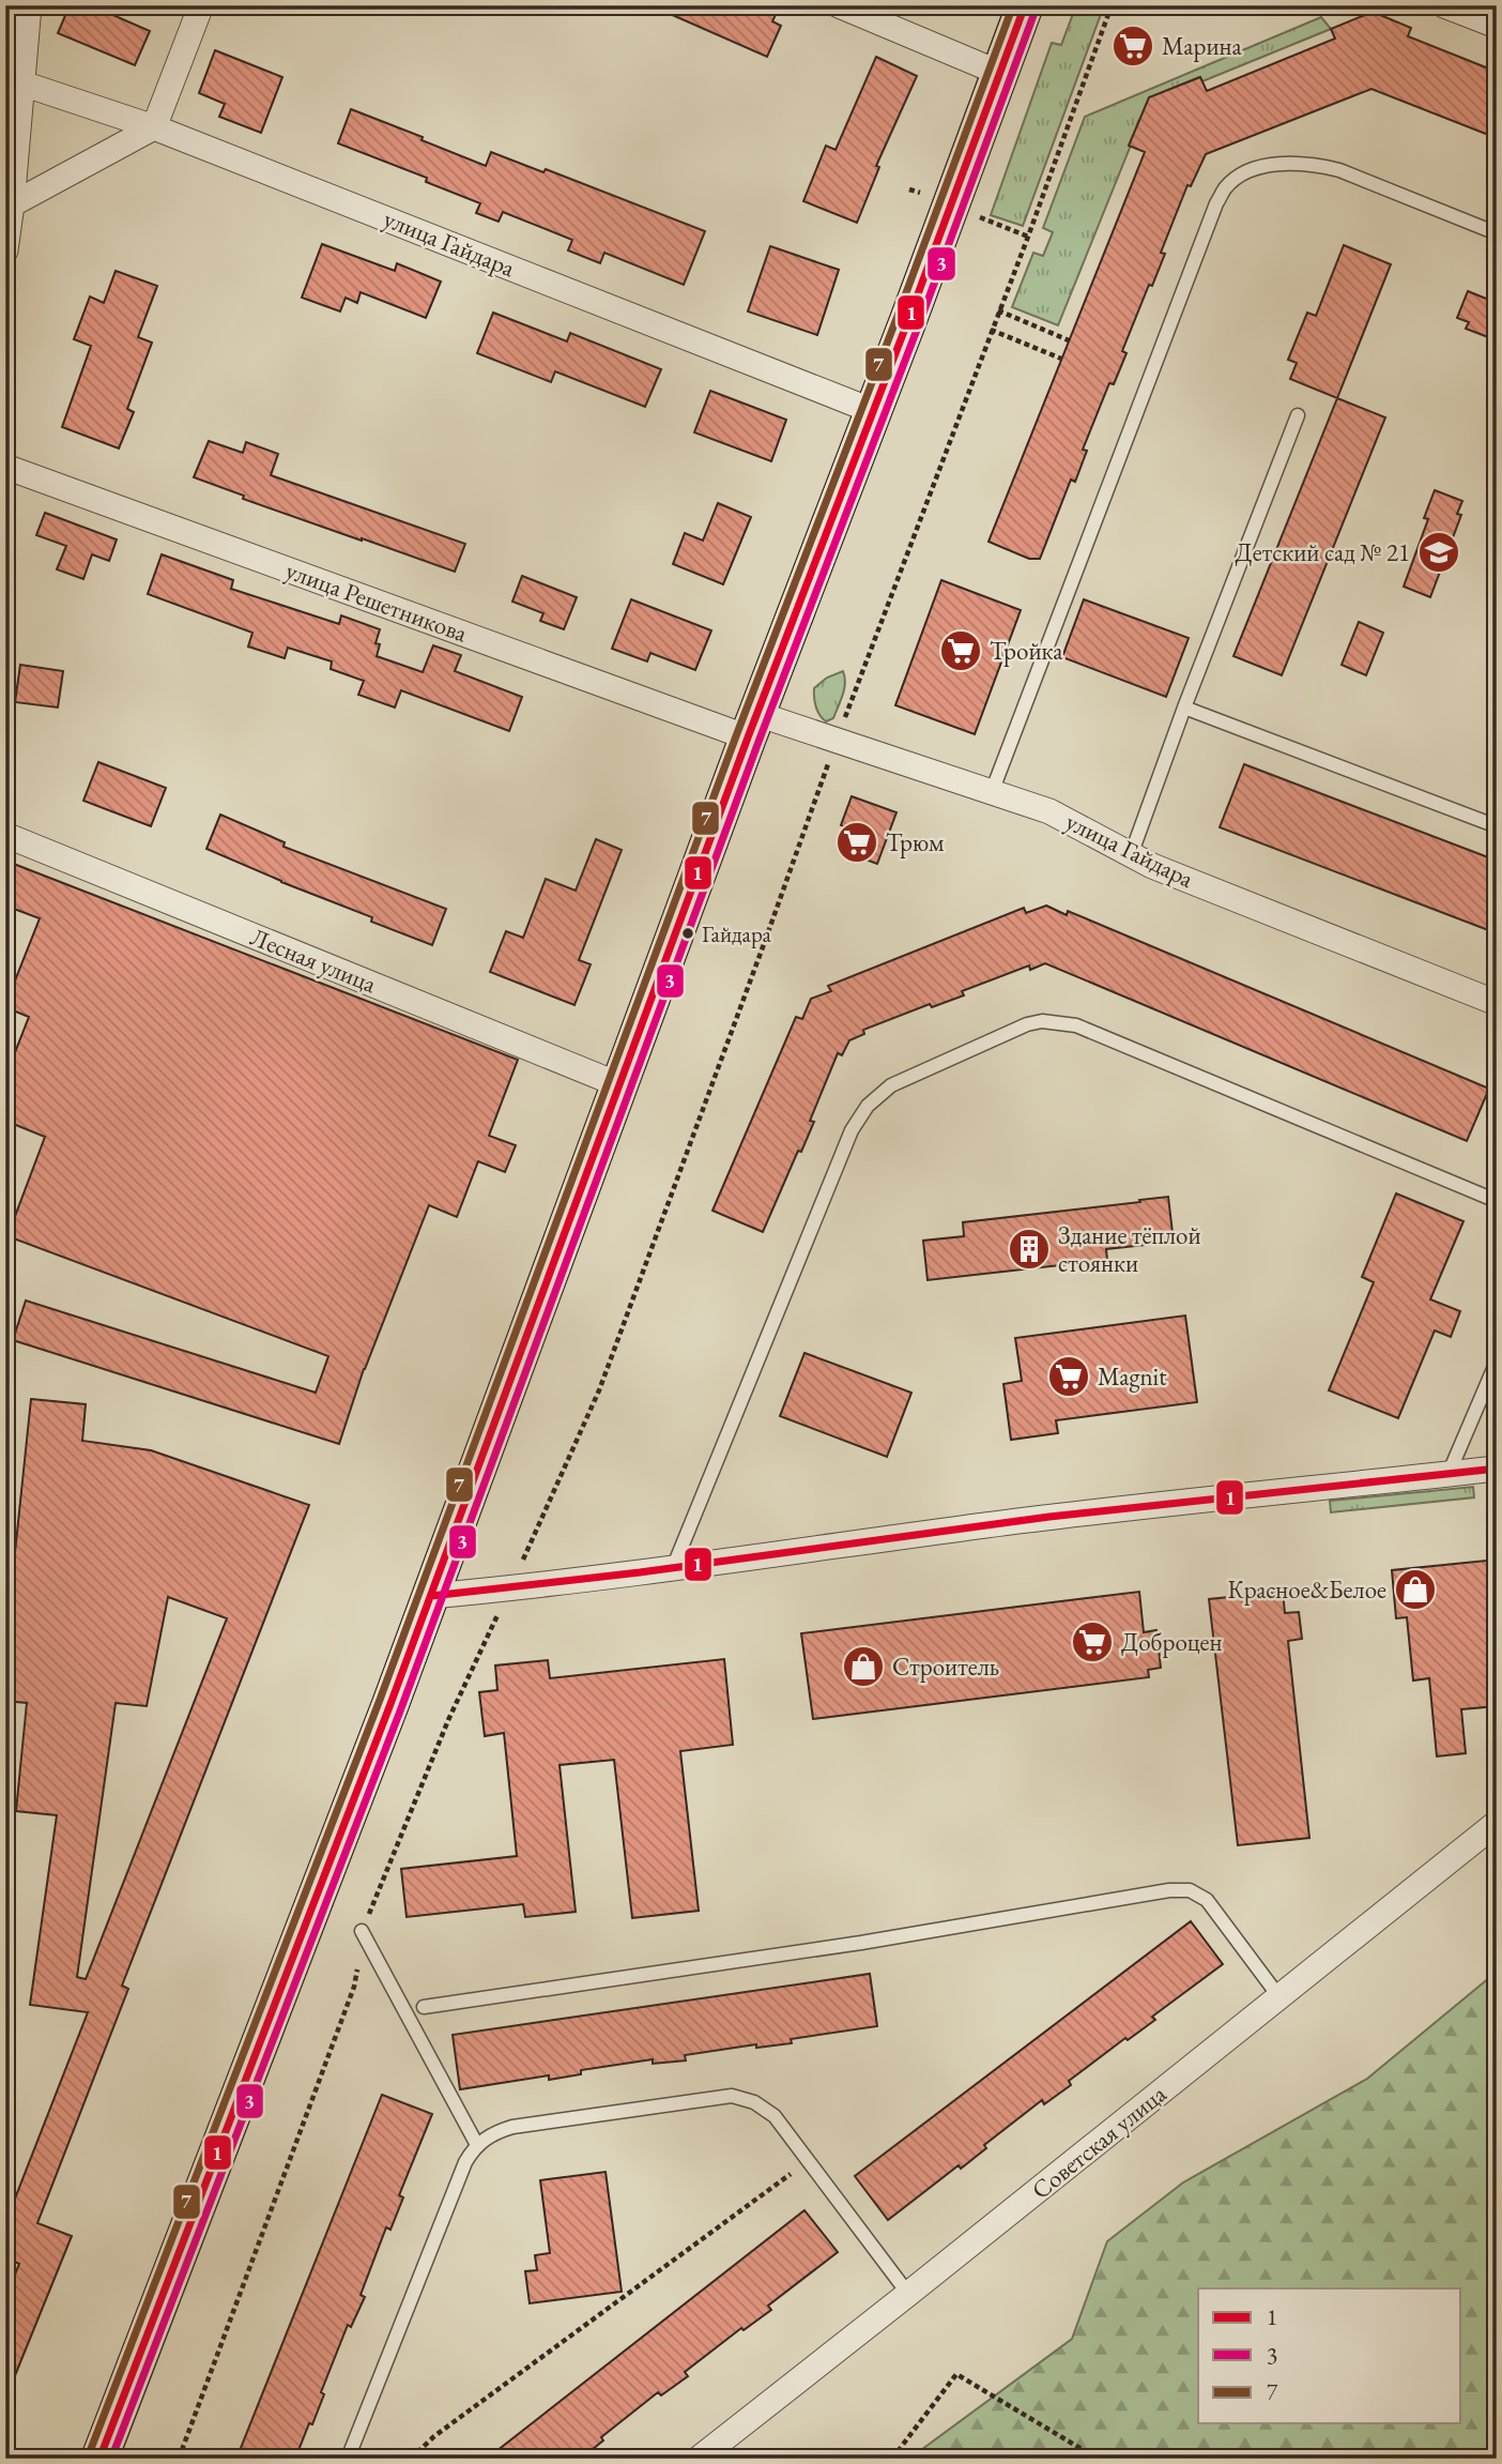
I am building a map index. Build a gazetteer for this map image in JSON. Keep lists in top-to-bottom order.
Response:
{
  "streets": {
    "street": [
      "улица Гайдара",
      "улица Решетникова",
      "Лесная улица",
      "Советская улица"
    ]
  },
  "crossings": [
    ["улица Гайдара", "улица Решетникова"]
  ],
  "places": {
    "supermarket": [
      "Марина",
      "Тройка",
      "Трюм",
      "Magnit",
      "Доброцен"
    ],
    "school or university": ["Детский сад № 21"],
    "other": ["Гайдара"],
    "building": ["Здание тёплой стоянки"],
    "shop": ["Красное&Белое", "Строитель"]
  },
  "lines": ["transit line 1", "transit line 7", "transit line 3"],
  "legend": ["1", "3", "7"]
}
